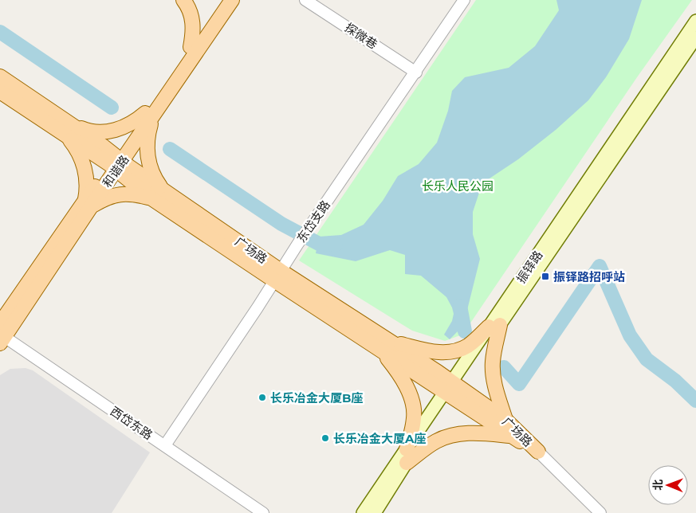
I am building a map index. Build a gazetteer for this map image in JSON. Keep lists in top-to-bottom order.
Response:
{
  "streets": {
    "main road": ["和谐路", "广场路", "振铎路"],
    "street": ["探微巷", "东岱支路", "西岱东路"]
  },
  "crossings": [
    ["探微巷", "东岱支路"],
    ["和谐路", "广场路"],
    ["和谐路", "西岱东路"],
    ["东岱支路", "广场路"],
    ["东岱支路", "西岱东路"],
    ["广场路", "振铎路"]
  ],
  "parks": ["长乐人民公园"],
  "places": {
    "transit": ["振铎路招呼站"],
    "other": ["长乐冶金大厦B座", "长乐冶金大厦A座"]
  },
  "north": "left"
}
